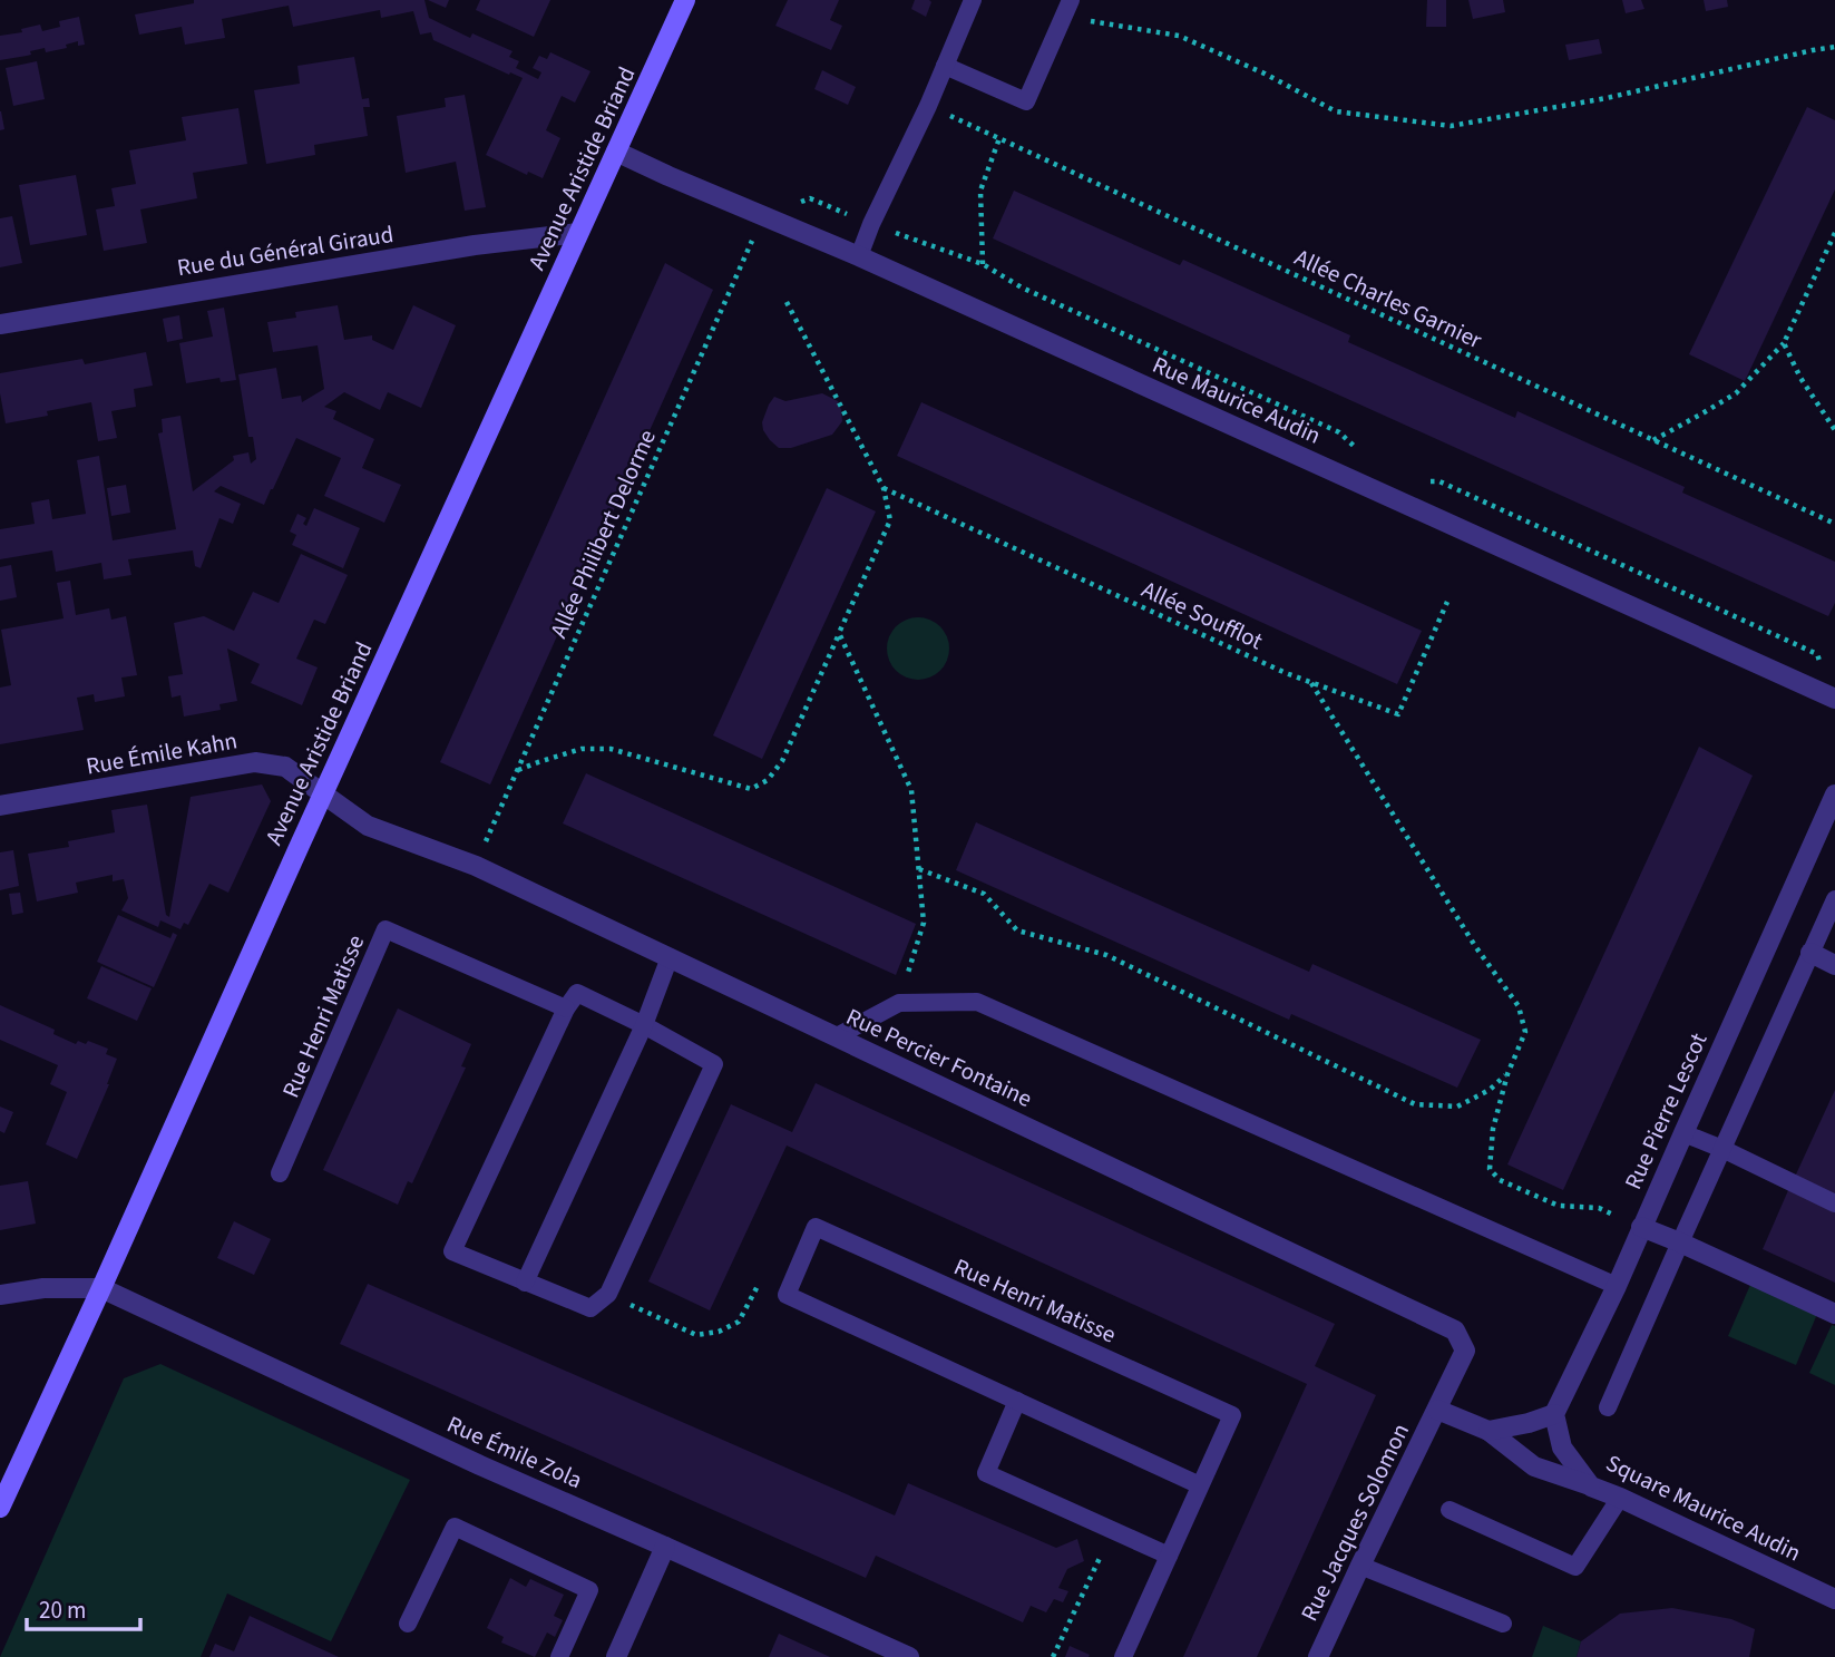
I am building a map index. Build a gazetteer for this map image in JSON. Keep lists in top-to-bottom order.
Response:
{
  "streets": {
    "street": [
      "Avenue Aristide Briand",
      "Rue du Général Giraud",
      "Rue Maurice Audin",
      "Rue Émile Kahn",
      "Rue Percier Fontaine",
      "Rue Pierre Lescot",
      "Rue Émile Zola",
      "Square Maurice Audin",
      "Rue Jacques Solomon"
    ],
    "lane": ["Rue Henri Matisse"],
    "path": ["Allée Charles Garnier", "Allée Philibert Delorme", "Allée Soufflot"]
  },
  "crossings": [
    ["Avenue Aristide Briand", "Rue du Général Giraud"],
    ["Avenue Aristide Briand", "Rue Maurice Audin"],
    ["Avenue Aristide Briand", "Rue Émile Kahn"],
    ["Avenue Aristide Briand", "Rue Percier Fontaine"],
    ["Avenue Aristide Briand", "Rue Émile Zola"],
    ["Rue Maurice Audin", "Allée Philibert Delorme"],
    ["Allée Philibert Delorme", "Rue Percier Fontaine"],
    ["Rue Émile Kahn", "Rue Percier Fontaine"],
    ["Rue Percier Fontaine", "Rue Jacques Solomon"],
    ["Rue Pierre Lescot", "Square Maurice Audin"]
  ],
  "scale_bar": "20 m"
}
